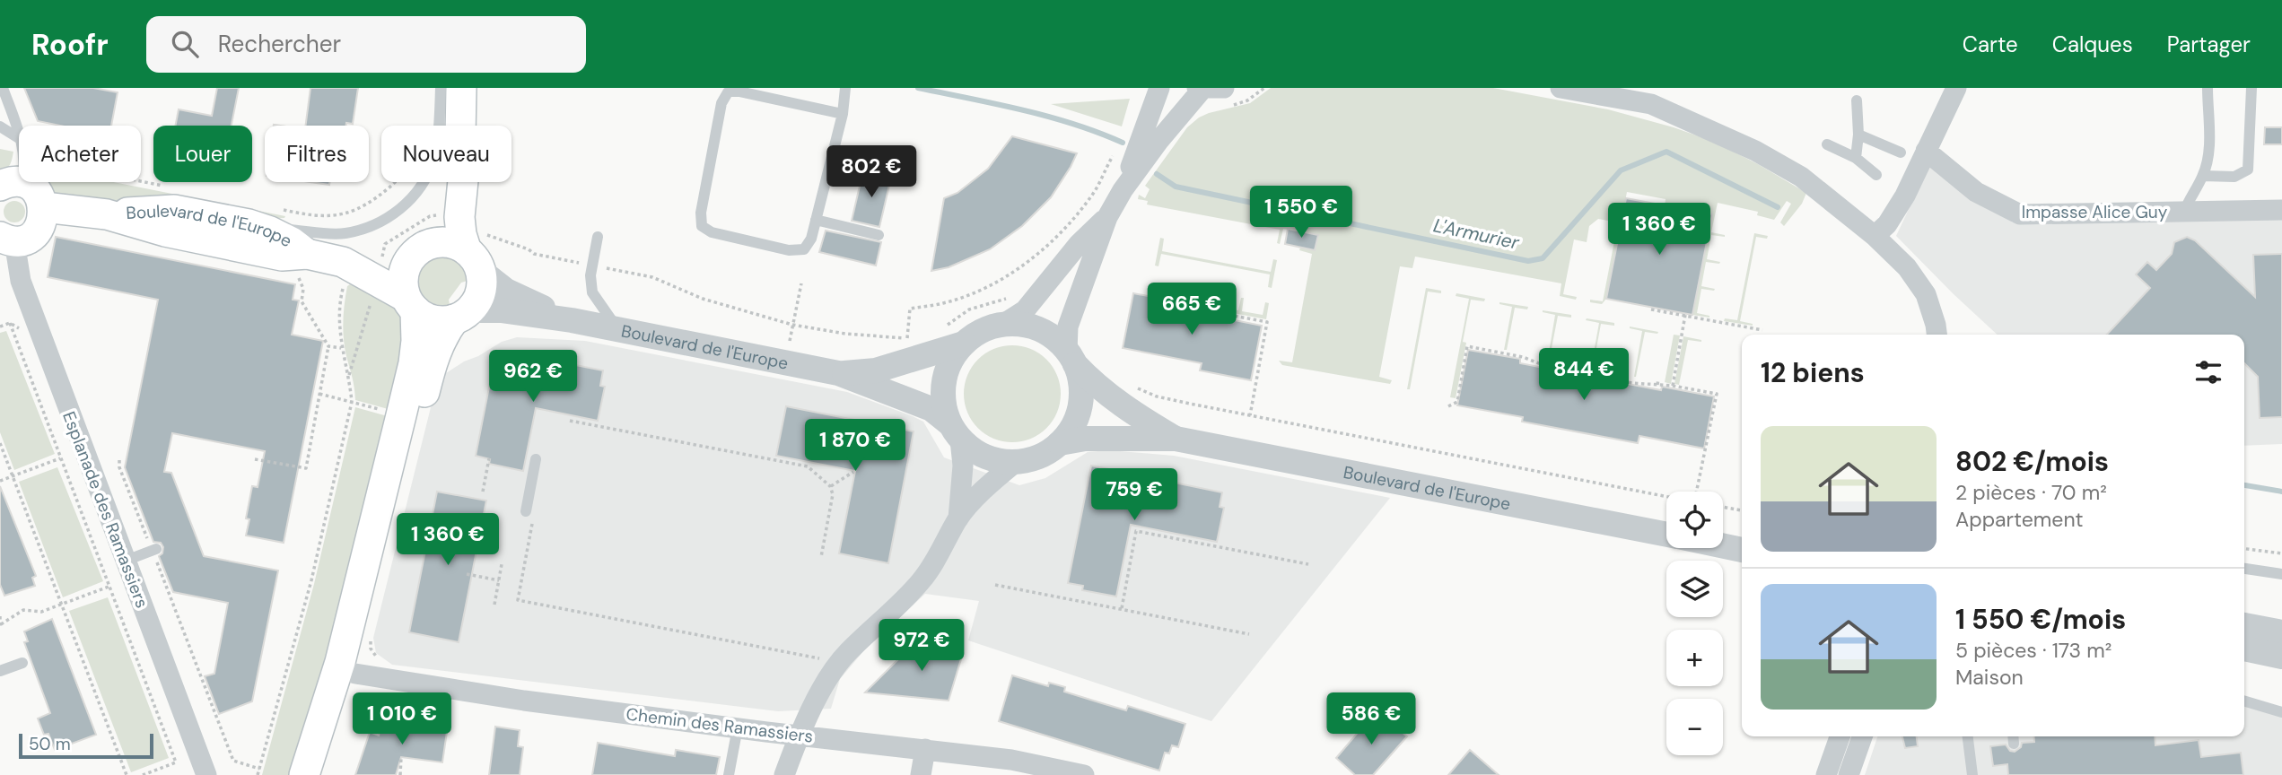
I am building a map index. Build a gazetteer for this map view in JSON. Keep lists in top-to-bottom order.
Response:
{
  "streets": {
    "main road": ["Boulevard de l'Europe"],
    "street": ["Impasse Alice Guy", "Esplanade des Ramassiers", "Chemin des Ramassiers"]
  },
  "water": ["L'Armurier"],
  "scale_bar": "50 m",
  "page": {
    "header": "Roofr",
    "search": "Rechercher",
    "nav": ["Carte", "Calques", "Partager"],
    "chip": [
      "Acheter",
      "Louer",
      "Filtres",
      "Nouveau"
    ],
    "price": [
      "802 €",
      "1 550 €",
      "1 360 €",
      "665 €",
      "844 €",
      "962 €",
      "1 870 €",
      "759 €",
      "1 360 €",
      "972 €",
      "1 010 €",
      "586 €"
    ],
    "heading": "12 biens",
    "list": [
      {
        "name": "802 €/mois",
        "note": "2 pièces · 70 m² · Appartement"
      },
      {
        "name": "1 550 €/mois",
        "note": "5 pièces · 173 m² · Maison"
      }
    ],
    "map_buttons": ["+", "−"],
    "scale": "50 m"
  }
}
